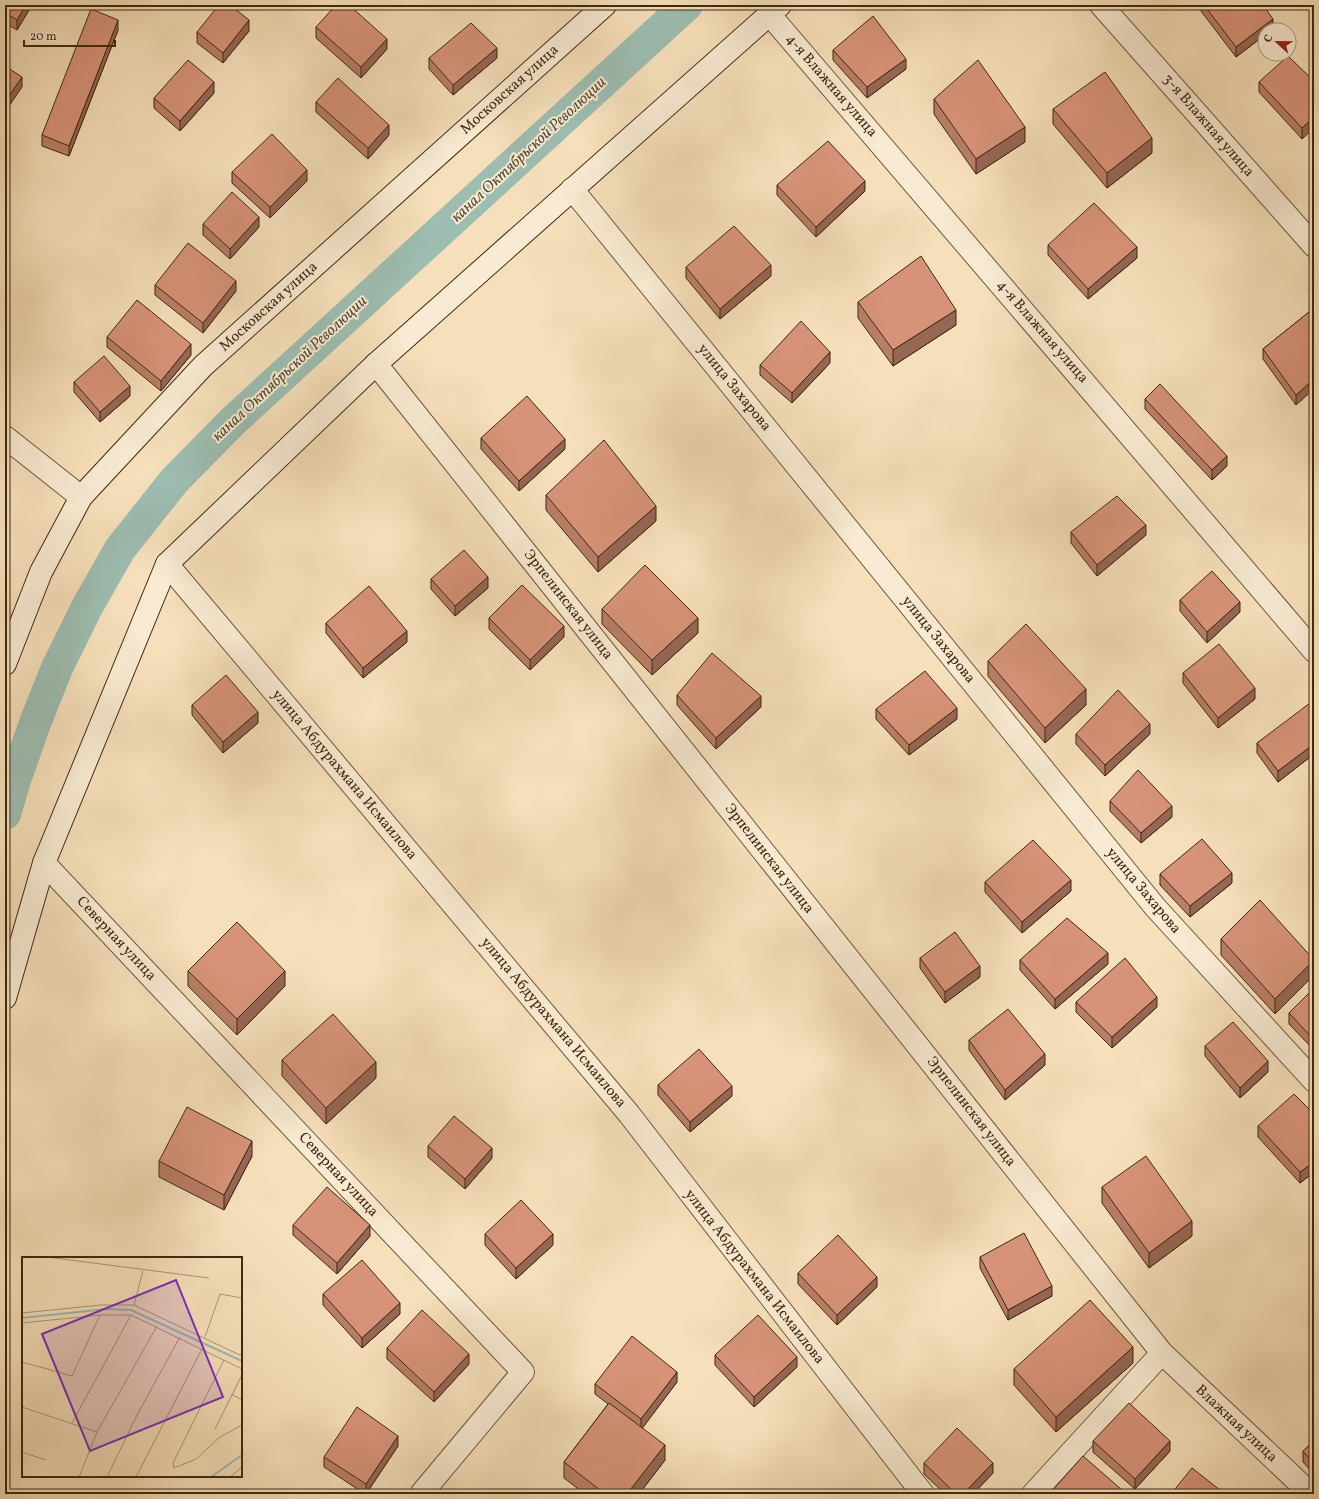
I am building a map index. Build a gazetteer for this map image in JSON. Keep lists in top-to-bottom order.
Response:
{
  "streets": {
    "street": [
      "4-я Влажная улица",
      "Московская улица",
      "3-я Влажная улица",
      "улица Захарова",
      "Эрпелинская улица",
      "улица Абдурахмана Исмаилова",
      "Северная улица",
      "Влажная улица"
    ]
  },
  "crossings": [
    ["Эрпелинская улица", "Влажная улица"]
  ],
  "water": ["канал Октябрьской Революции"],
  "scale_bar": "20 m",
  "north": "left"
}
